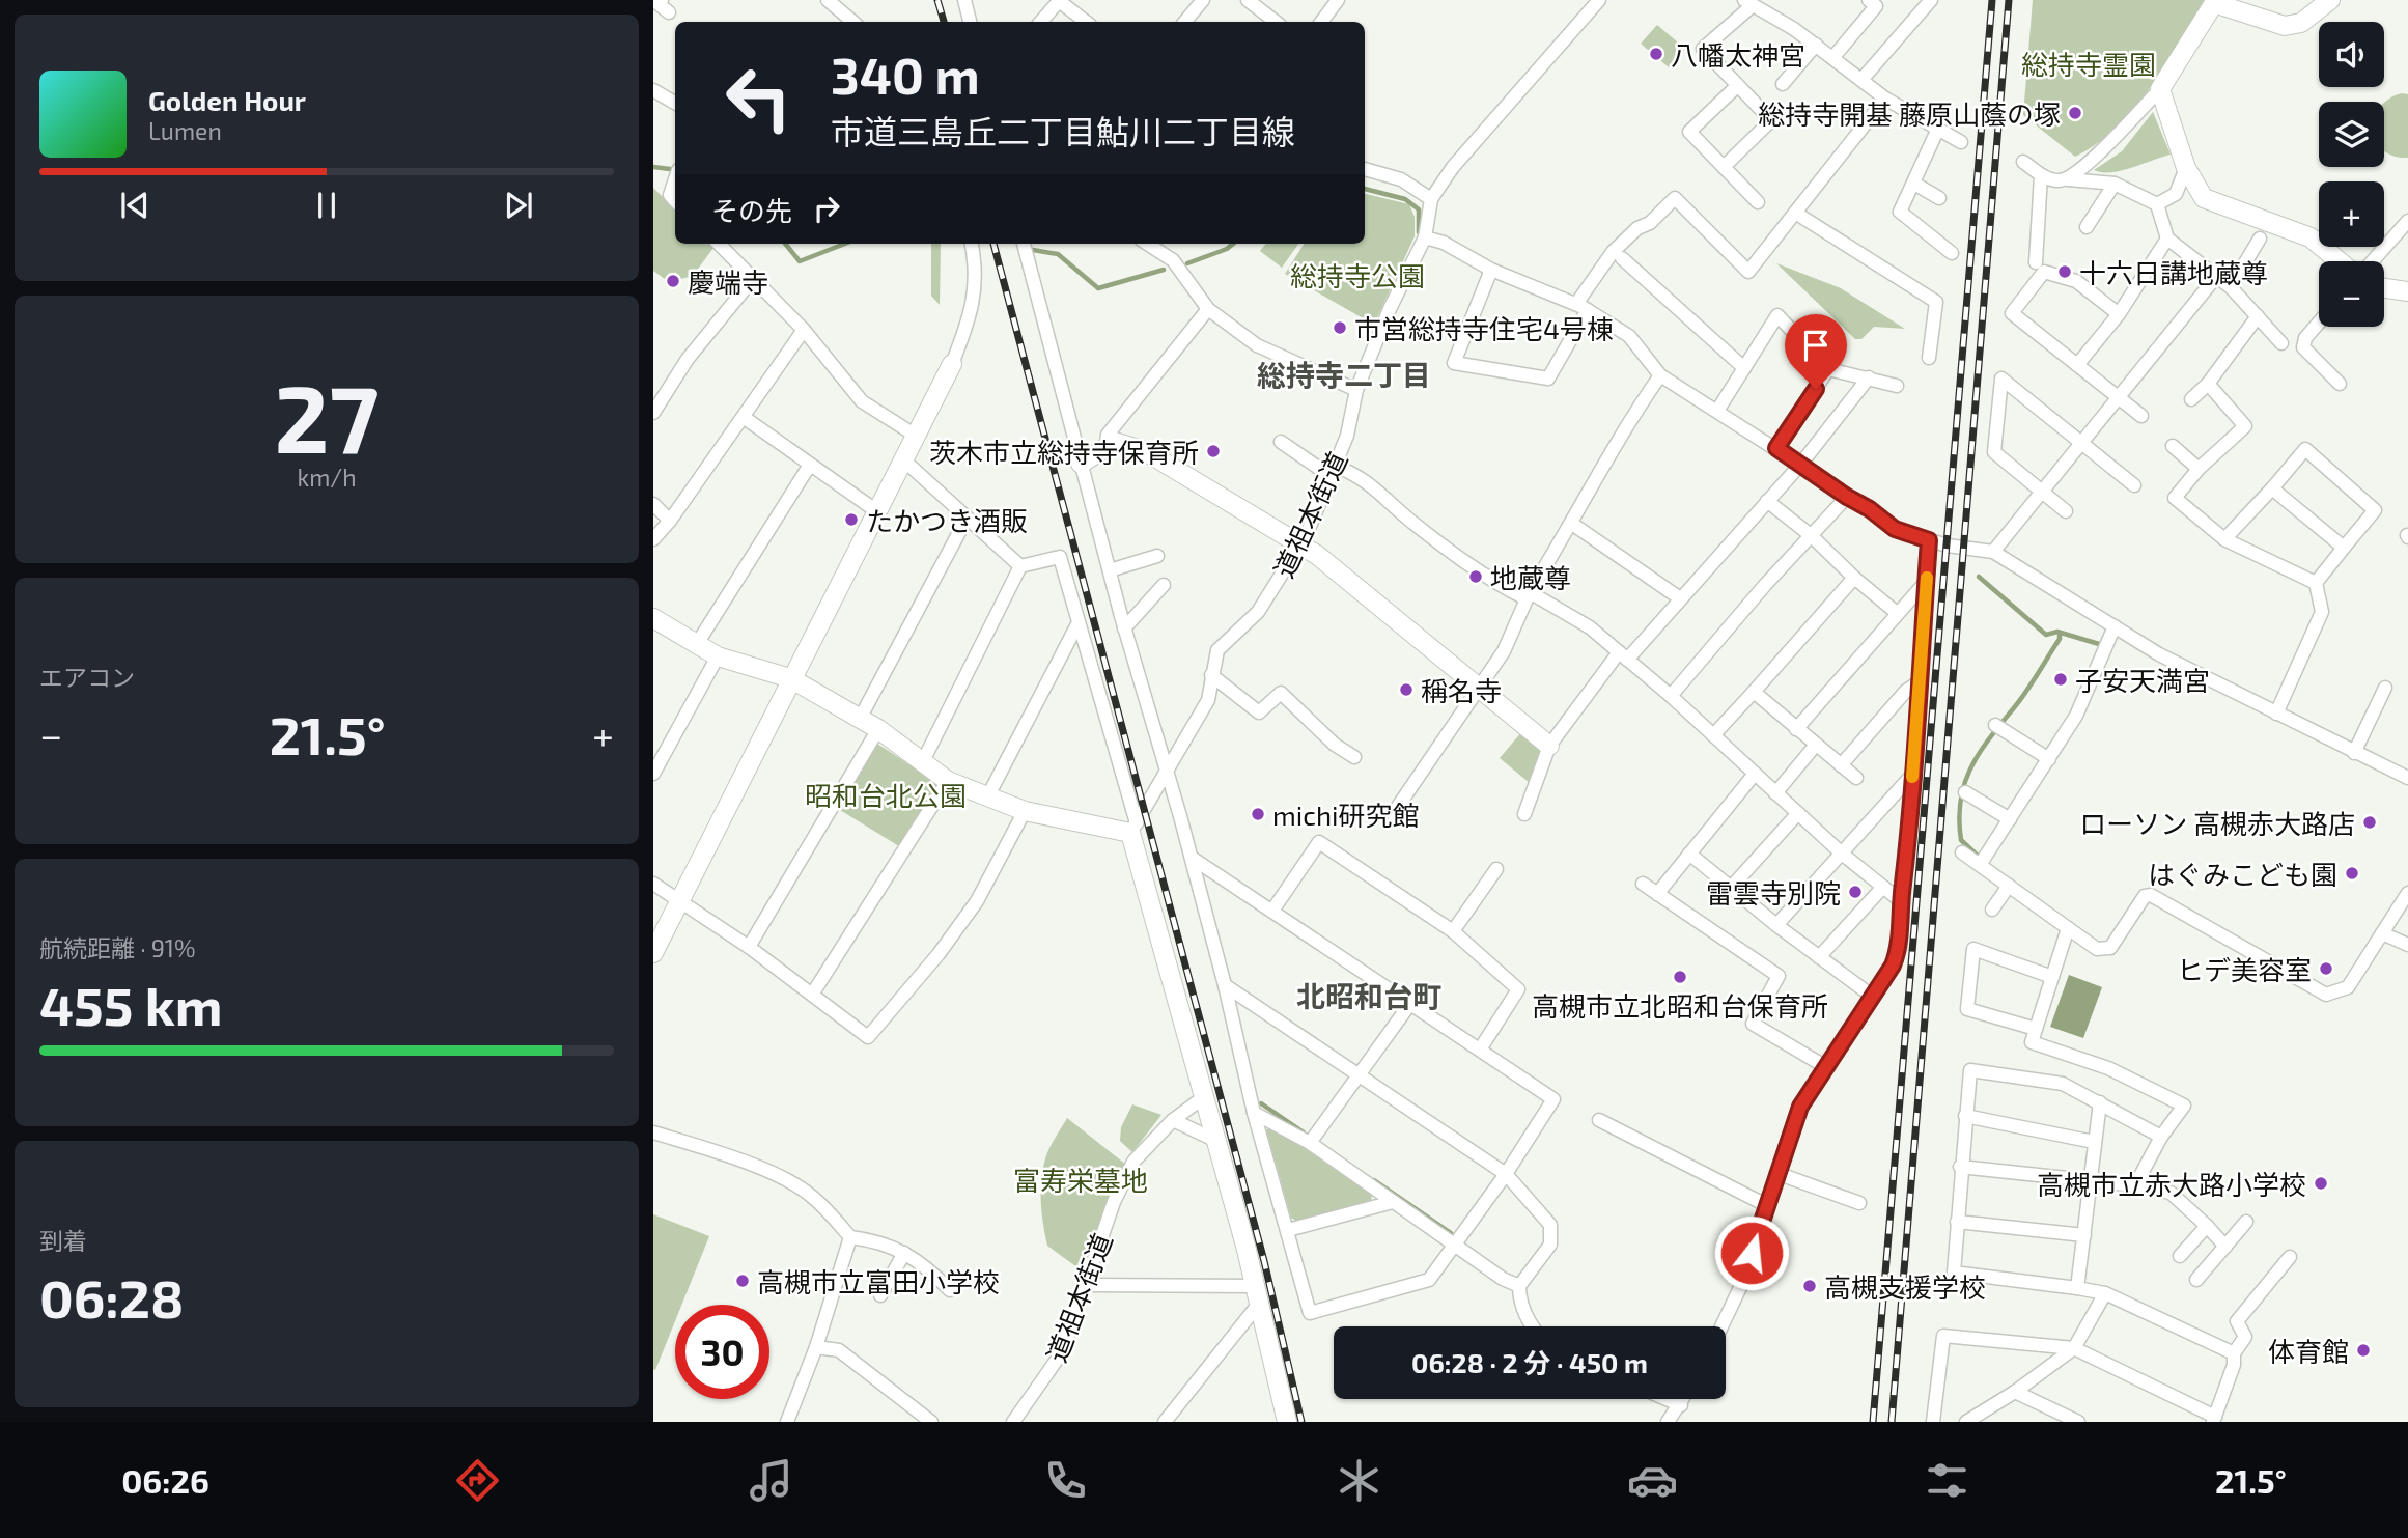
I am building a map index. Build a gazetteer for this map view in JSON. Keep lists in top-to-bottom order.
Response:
{
  "streets": {
    "street": ["道祖本街道"]
  },
  "districts": ["総持寺二丁目", "北昭和台町"],
  "parks": [
    "総持寺霊園",
    "総持寺公園",
    "昭和台北公園",
    "富寿栄墓地"
  ],
  "places": [
    "八幡太神宮",
    "総持寺開基 藤原山蔭の塚",
    "十六日講地蔵尊",
    "慶端寺",
    "市営総持寺住宅4号棟",
    "茨木市立総持寺保育所",
    "たかつき酒販",
    "地蔵尊",
    "子安天満宮",
    "稱名寺",
    "michi研究館",
    "ローソン 高槻赤大路店",
    "はぐみこども園",
    "雷雲寺別院",
    "ヒデ美容室",
    "高槻市立北昭和台保育所",
    "高槻市立赤大路小学校",
    "高槻市立富田小学校",
    "高槻支援学校",
    "体育館"
  ],
  "page": {
    "map_buttons": ["+", "−"],
    "turn": ["340 m", "市道三島丘二丁目鮎川二丁目線"],
    "song": ["Golden Hour", "Lumen"],
    "then": "その先",
    "tile": [
      ["27", "km/h"],
      "エアコン",
      ["航続距離 · 91%", "455 km"],
      ["到着", "06:28"]
    ],
    "heat": ["−", "21.5°", "+"],
    "limit": "30",
    "trip": "06:28 · 2 分 · 450 m",
    "tabs": ["06:26", "21.5°"]
  }
}
